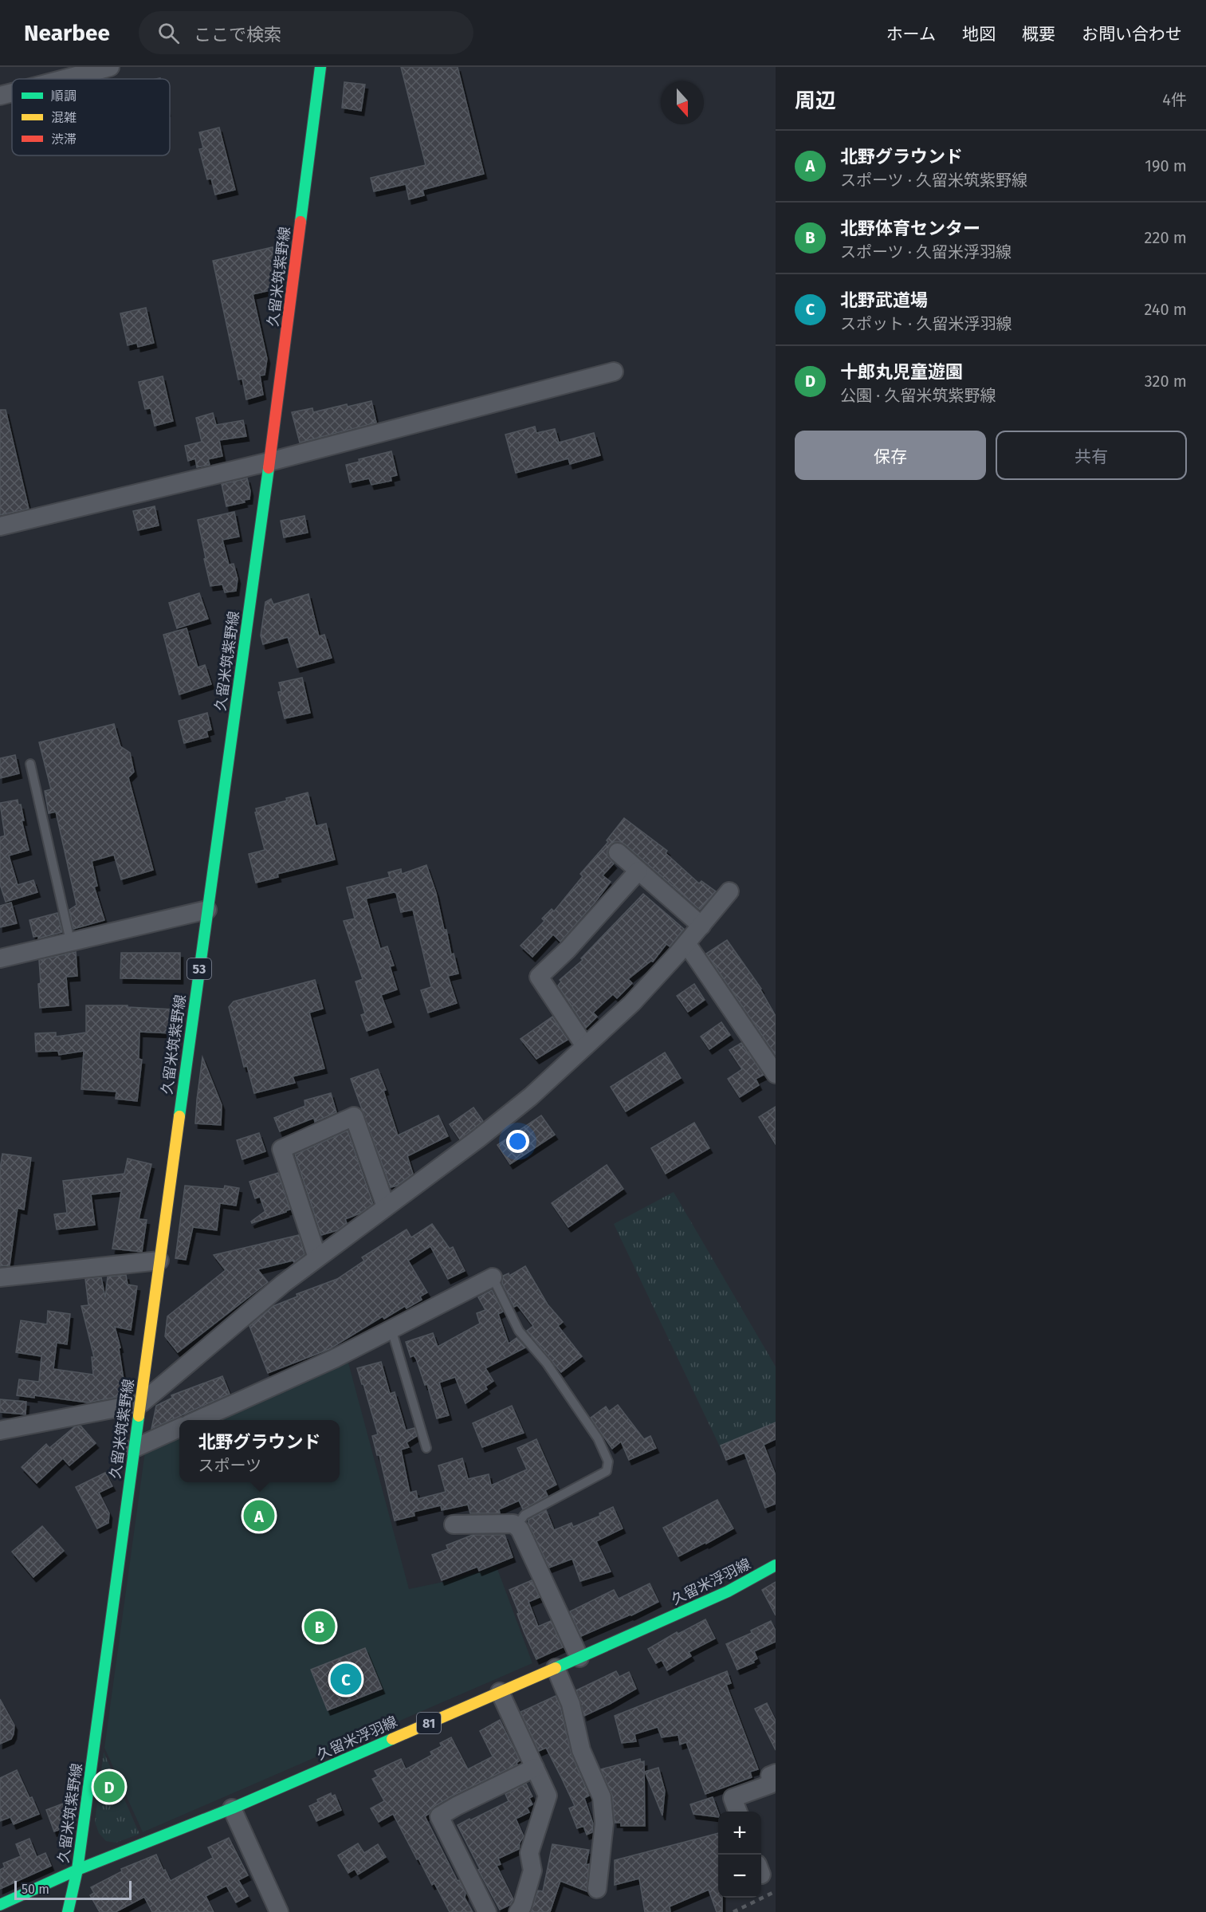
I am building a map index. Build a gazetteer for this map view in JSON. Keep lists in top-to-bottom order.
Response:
{
  "streets": {
    "main road": [
      "久留米筑紫野線",
      "53",
      "久留米浮羽線",
      "81"
    ]
  },
  "crossings": [
    ["久留米筑紫野線", "久留米浮羽線"]
  ],
  "legend": ["順調", "混雑", "渋滞"],
  "scale_bar": "50 m",
  "north": "bottom",
  "page": {
    "header": "Nearbee",
    "search": "ここで検索",
    "nav": [
      "ホーム",
      "地図",
      "概要",
      "お問い合わせ"
    ],
    "heading": ["周辺", "4件"],
    "list": [
      {
        "mark": "A",
        "name": "北野グラウンド",
        "note": "スポーツ · 久留米筑紫野線",
        "value": "190 m"
      },
      {
        "mark": "B",
        "name": "北野体育センター",
        "note": "スポーツ · 久留米浮羽線",
        "value": "220 m"
      },
      {
        "mark": "C",
        "name": "北野武道場",
        "note": "スポット · 久留米浮羽線",
        "value": "240 m"
      },
      {
        "mark": "D",
        "name": "十郎丸児童遊園",
        "note": "公園 · 久留米筑紫野線",
        "value": "320 m"
      }
    ],
    "buttons": ["保存", "共有"],
    "popup": ["北野グラウンド", "スポーツ"],
    "pins": [
      "A",
      "B",
      "C",
      "D"
    ],
    "map_buttons": ["+", "−"],
    "scale": "50 m"
  }
}
